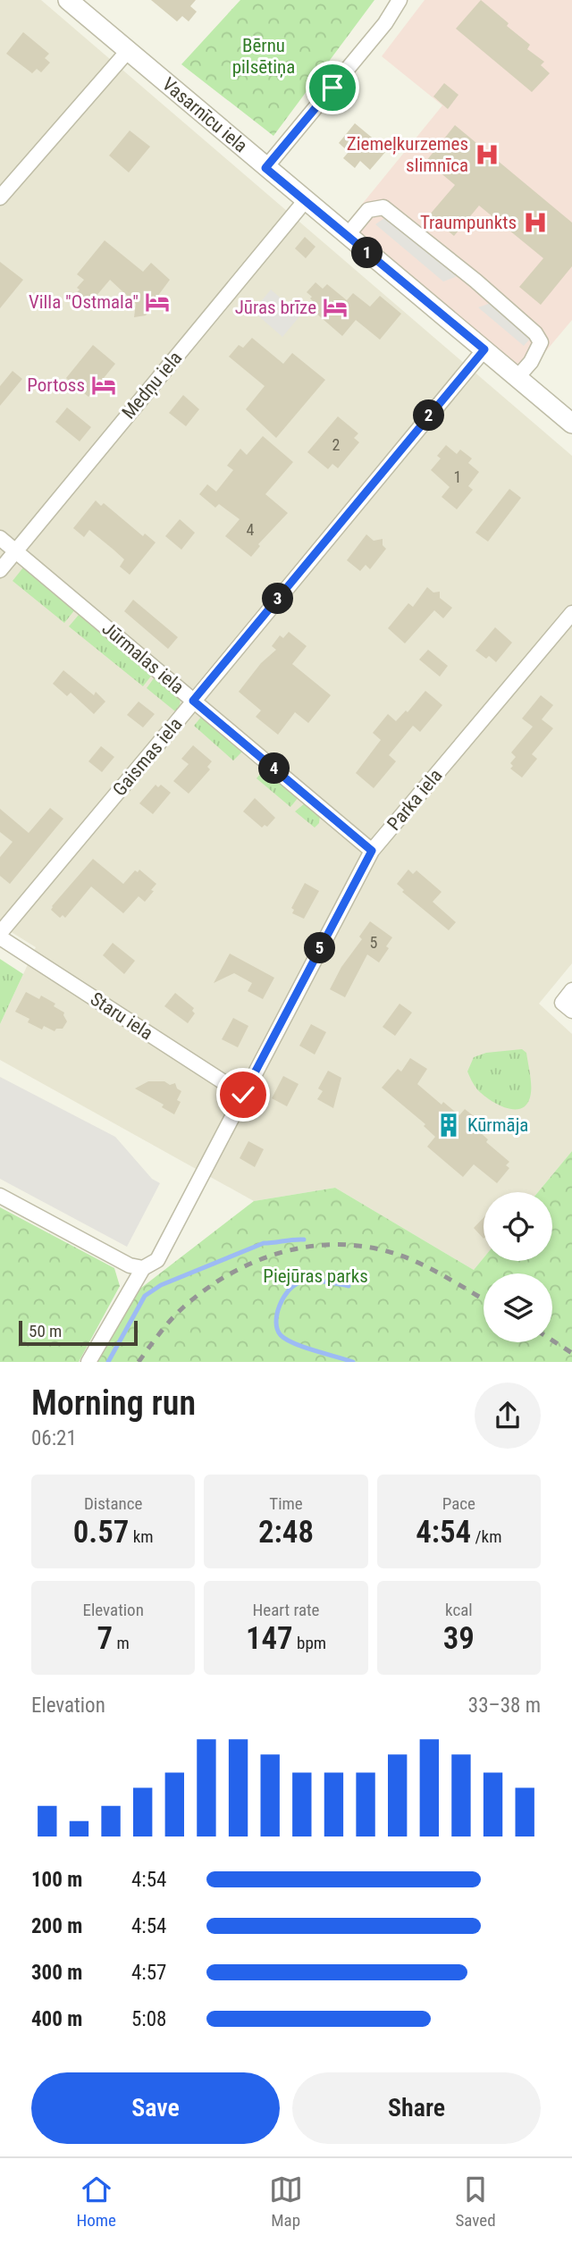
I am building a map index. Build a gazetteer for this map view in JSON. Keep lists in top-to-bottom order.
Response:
{
  "streets": {
    "street": [
      "Vasarnīcu iela",
      "Medņu iela",
      "Jūrmalas iela",
      "Gaismas iela",
      "Parka iela",
      "Staru iela"
    ]
  },
  "crossings": [
    ["Vasarnīcu iela", "Medņu iela"],
    ["Vasarnīcu iela", "Gaismas iela"],
    ["Medņu iela", "Jūrmalas iela"],
    ["Jūrmalas iela", "Gaismas iela"],
    ["Jūrmalas iela", "Parka iela"],
    ["Parka iela", "Staru iela"]
  ],
  "parks": ["Bērnu pilsētiņa", "Piejūras parks"],
  "places": {
    "hospital": ["Ziemeļkurzemes slimnīca", "Traumpunkts"],
    "hotel": ["Villa \"Ostmala\"", "Jūras brīze", "Portoss"],
    "building": ["Kūrmāja"]
  },
  "house_numbers": [
    "2",
    "1",
    "4",
    "5"
  ],
  "scale_bar": "50 m",
  "page": {
    "pins": [
      "1",
      "2",
      "3",
      "4",
      "5"
    ],
    "scale": "50 m",
    "heading": ["Morning run", "06:21"],
    "stats": [
      ["Distance", "0.57 km"],
      ["Time", "2:48"],
      ["Pace", "4:54 /km"],
      ["Elevation", "7 m"],
      ["Heart rate", "147 bpm"],
      ["kcal", "39"]
    ],
    "chart": ["Elevation", "33–38 m"],
    "list": [
      {
        "name": "100 m",
        "note": "4:54"
      },
      {
        "name": "200 m",
        "note": "4:54"
      },
      {
        "name": "300 m",
        "note": "4:57"
      },
      {
        "name": "400 m",
        "note": "5:08"
      }
    ],
    "buttons": ["Save", "Share"],
    "tabs": ["Home", "Map", "Saved"]
  }
}
